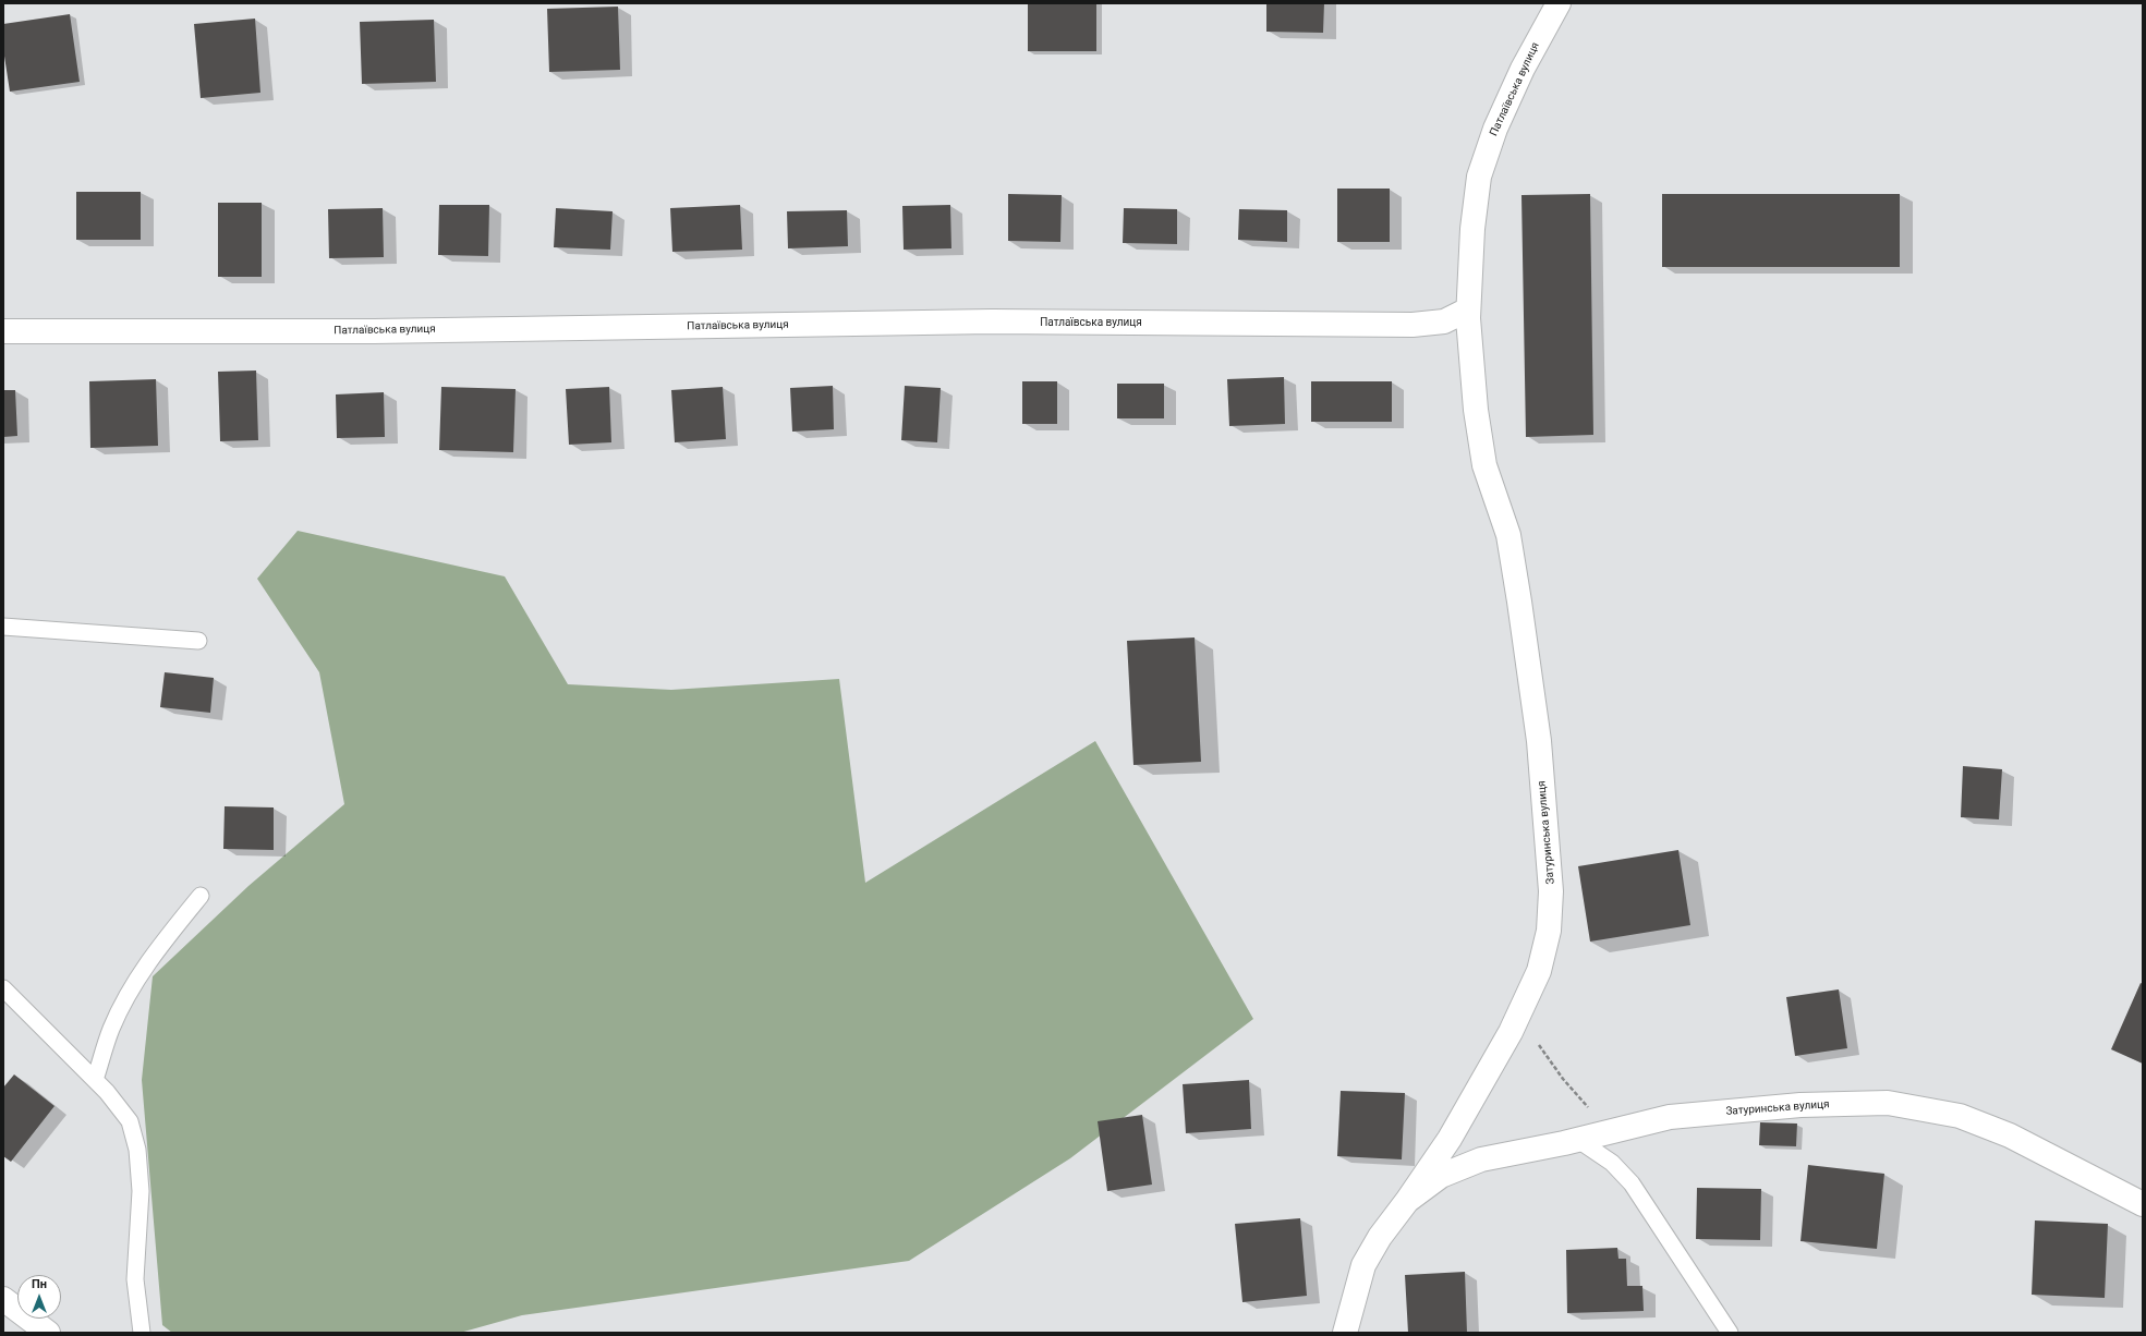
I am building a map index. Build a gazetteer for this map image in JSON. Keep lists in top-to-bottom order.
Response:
{
  "streets": {
    "street": ["Патлаївська вулиця", "Затуринська вулиця"]
  },
  "crossings": [
    ["Патлаївська вулиця", "Затуринська вулиця"]
  ],
  "north": "top"
}
